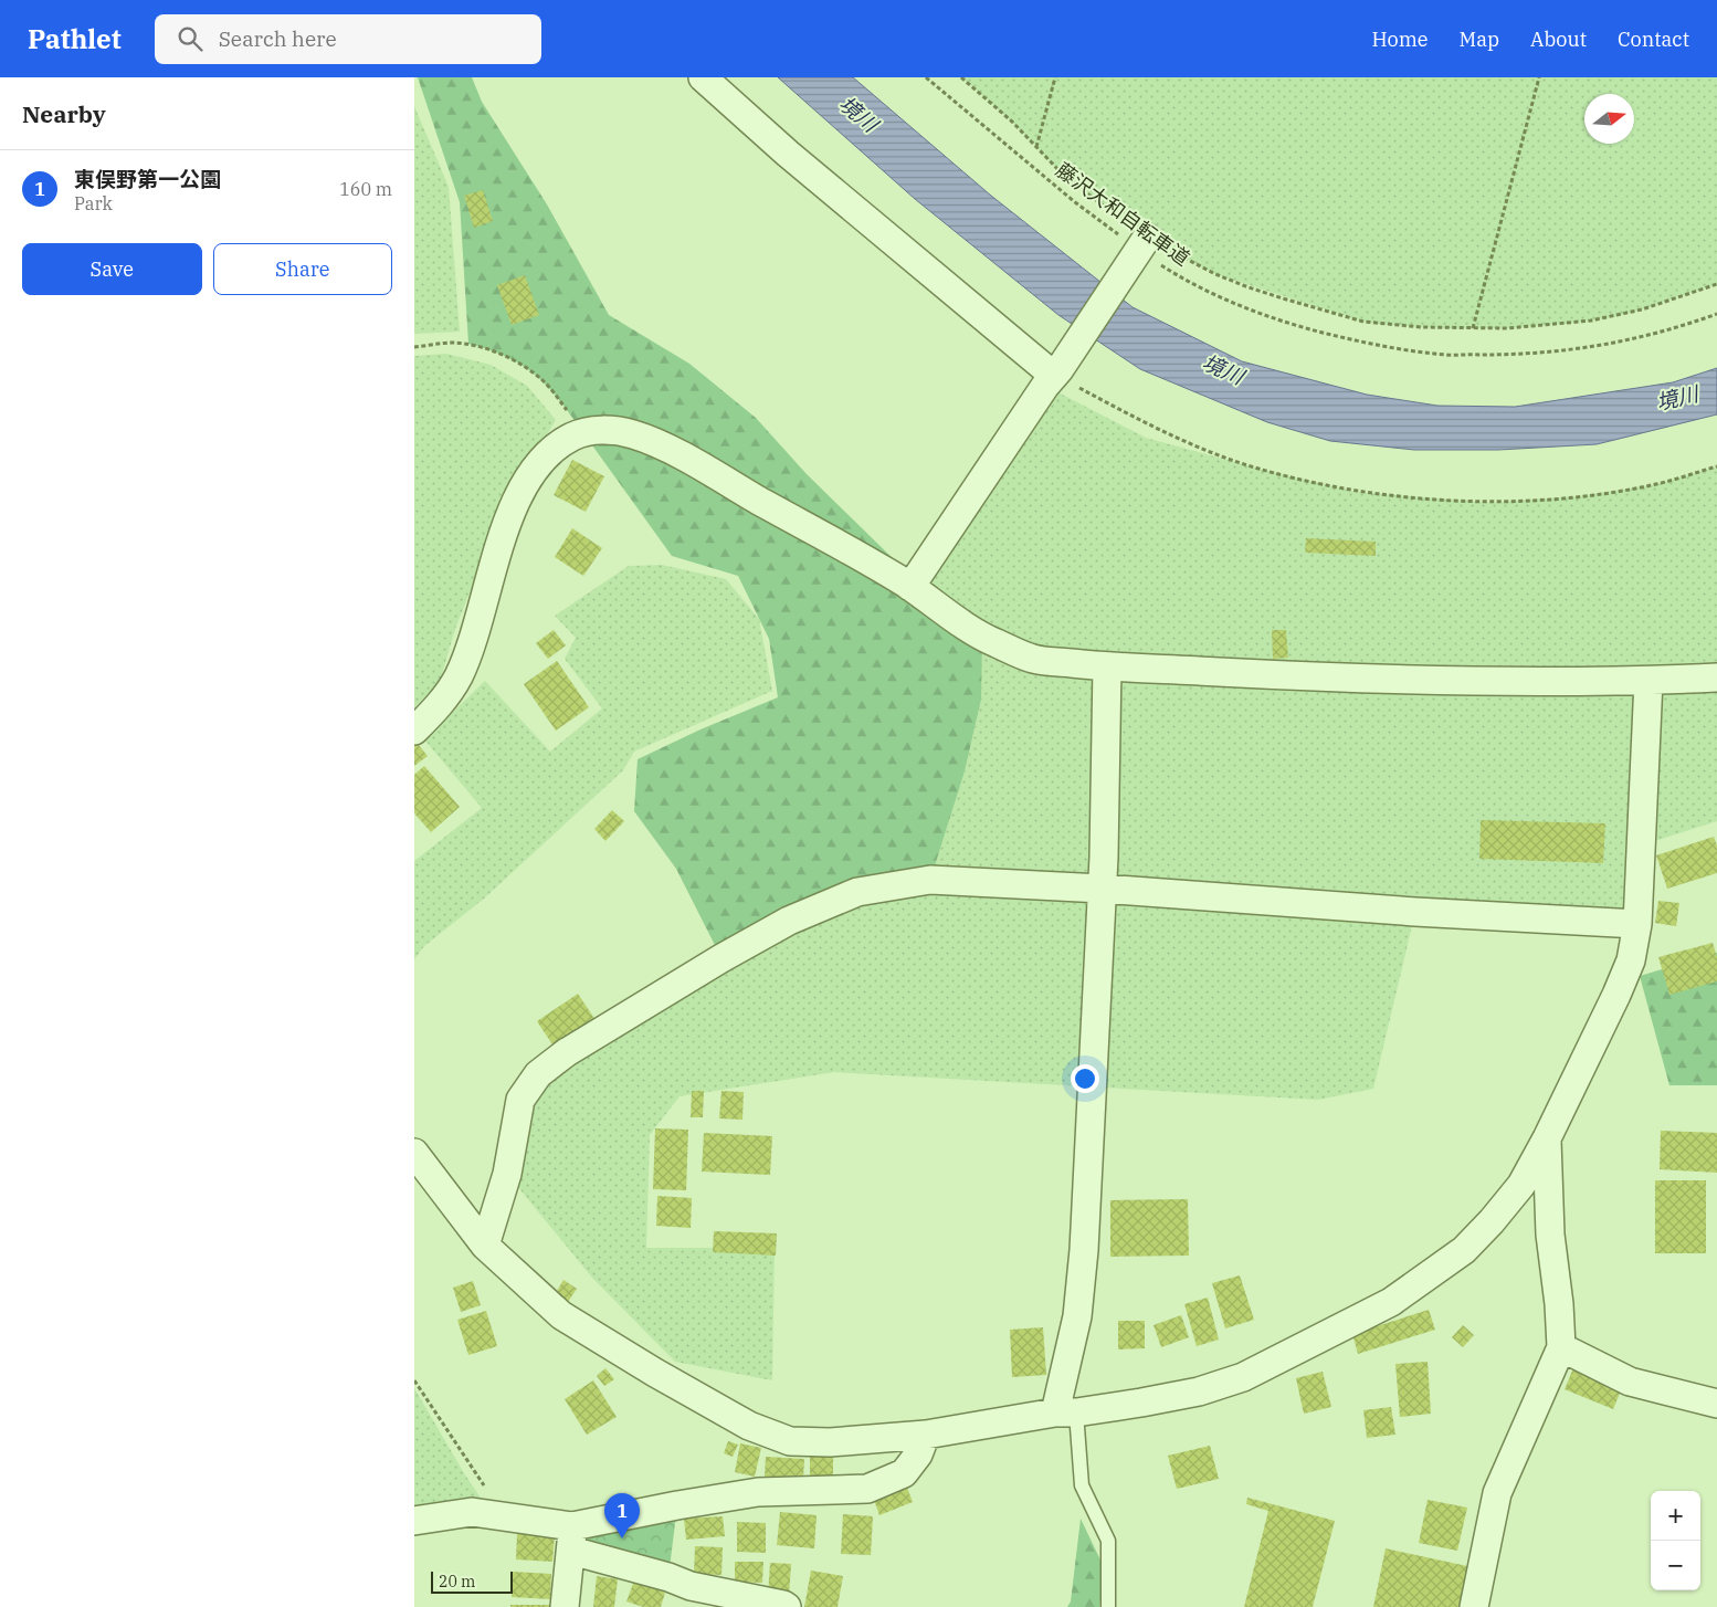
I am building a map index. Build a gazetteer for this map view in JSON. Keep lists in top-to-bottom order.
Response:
{
  "streets": {
    "path": ["藤沢大和自転車道"]
  },
  "water": ["境川"],
  "scale_bar": "20 m",
  "north": "right",
  "page": {
    "header": "Pathlet",
    "search": "Search here",
    "nav": [
      "Home",
      "Map",
      "About",
      "Contact"
    ],
    "heading": "Nearby",
    "list": [
      {
        "mark": "1",
        "name": "東俣野第一公園",
        "note": "Park",
        "value": "160 m"
      }
    ],
    "buttons": ["Save", "Share"],
    "map_buttons": ["+", "−"],
    "pins": "1",
    "scale": "20 m"
  }
}
